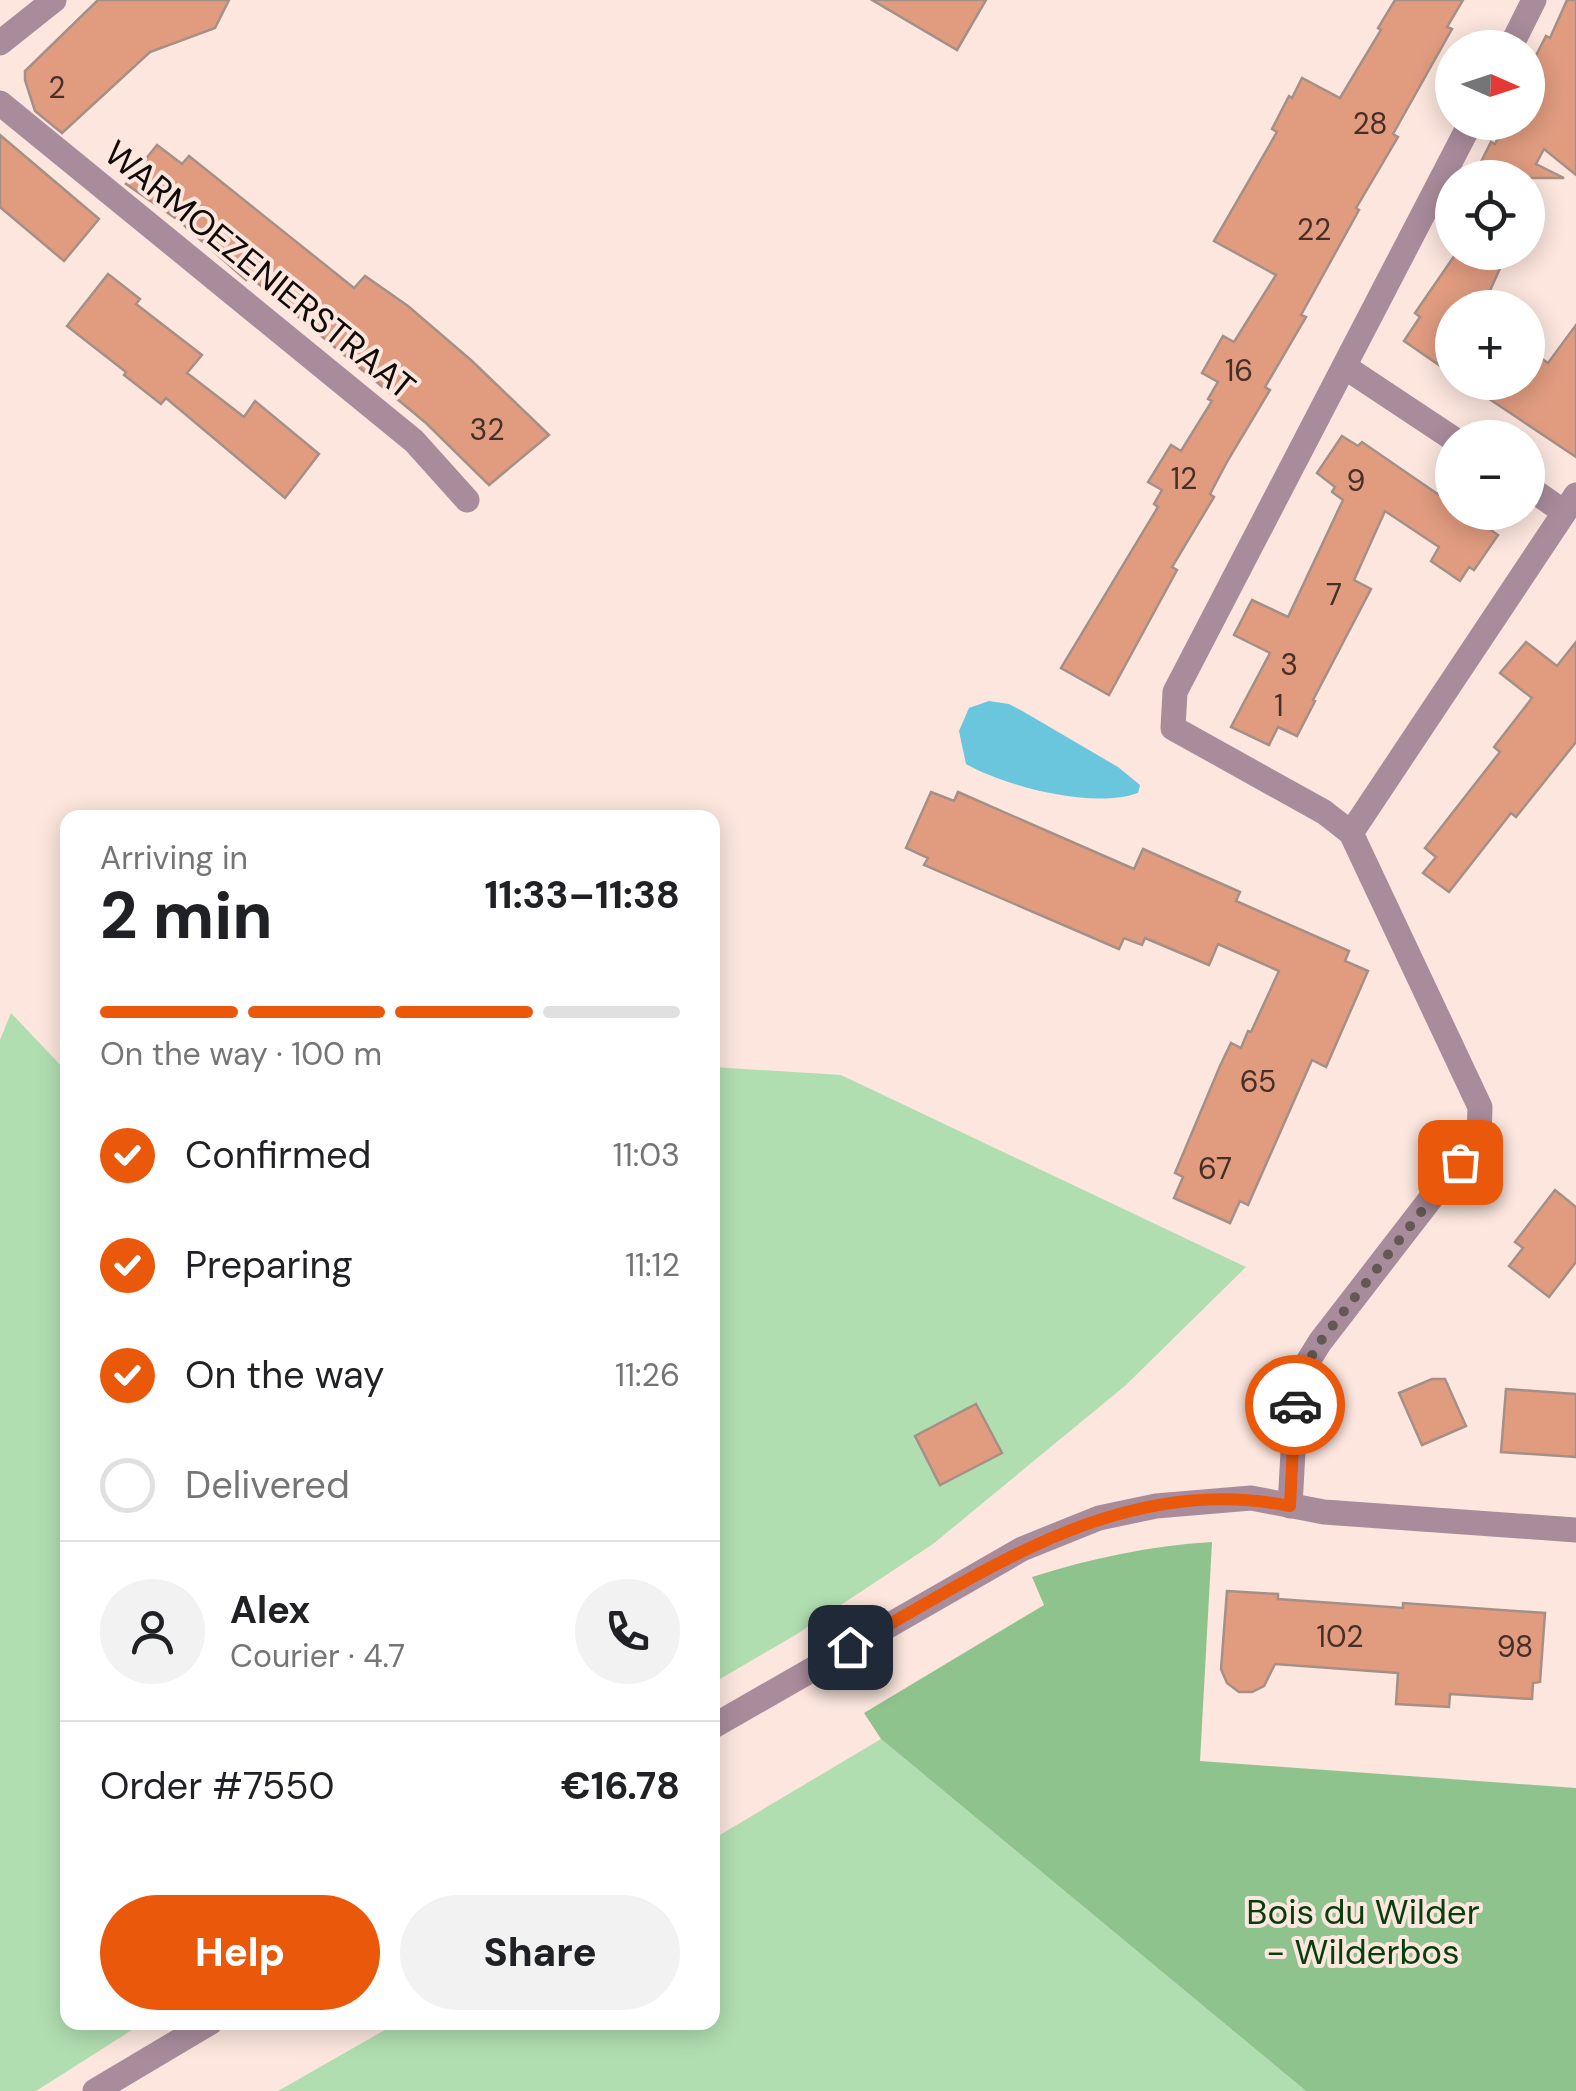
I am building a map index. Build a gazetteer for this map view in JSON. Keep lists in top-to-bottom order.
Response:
{
  "streets": {
    "street": ["WARMOEZENIERSTRAAT"]
  },
  "parks": ["Bois du Wilder - Wilderbos"],
  "house_numbers": [
    "2",
    "28",
    "22",
    "16",
    "32",
    "12",
    "9",
    "7",
    "3",
    "1",
    "65",
    "67",
    "102",
    "98"
  ],
  "north": "right",
  "page": {
    "map_buttons": ["+", "−"],
    "heading": ["2 min", "Arriving in", "11:33–11:38"],
    "panel": [
      "Alex",
      "Courier · 4.7",
      "Order #7550",
      "€16.78"
    ],
    "bar": "On the way · 100 m",
    "list": [
      ["Confirmed", "11:03"],
      ["Preparing", "11:12"],
      ["On the way", "11:26"],
      "Delivered"
    ],
    "buttons": ["Help", "Share"]
  }
}
